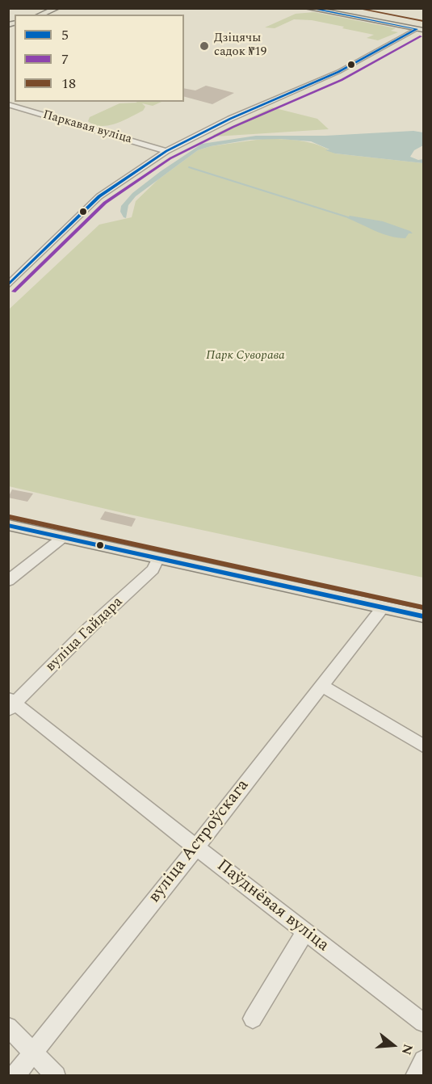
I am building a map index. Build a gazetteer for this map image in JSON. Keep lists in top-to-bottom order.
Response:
{
  "streets": {
    "street": [
      "Паркавая вуліца",
      "вуліца Гайдара",
      "вуліца Астроўскага",
      "Паўднёвая вуліца"
    ]
  },
  "crossings": [
    ["вуліца Гайдара", "Паўднёвая вуліца"],
    ["вуліца Астроўскага", "Паўднёвая вуліца"]
  ],
  "parks": ["Парк Суворава"],
  "places": ["Дзіцячы садок №19"],
  "lines": ["transit line 5", "transit line 18", "transit line 7"],
  "legend": ["5", "7", "18"],
  "north": "right"
}
